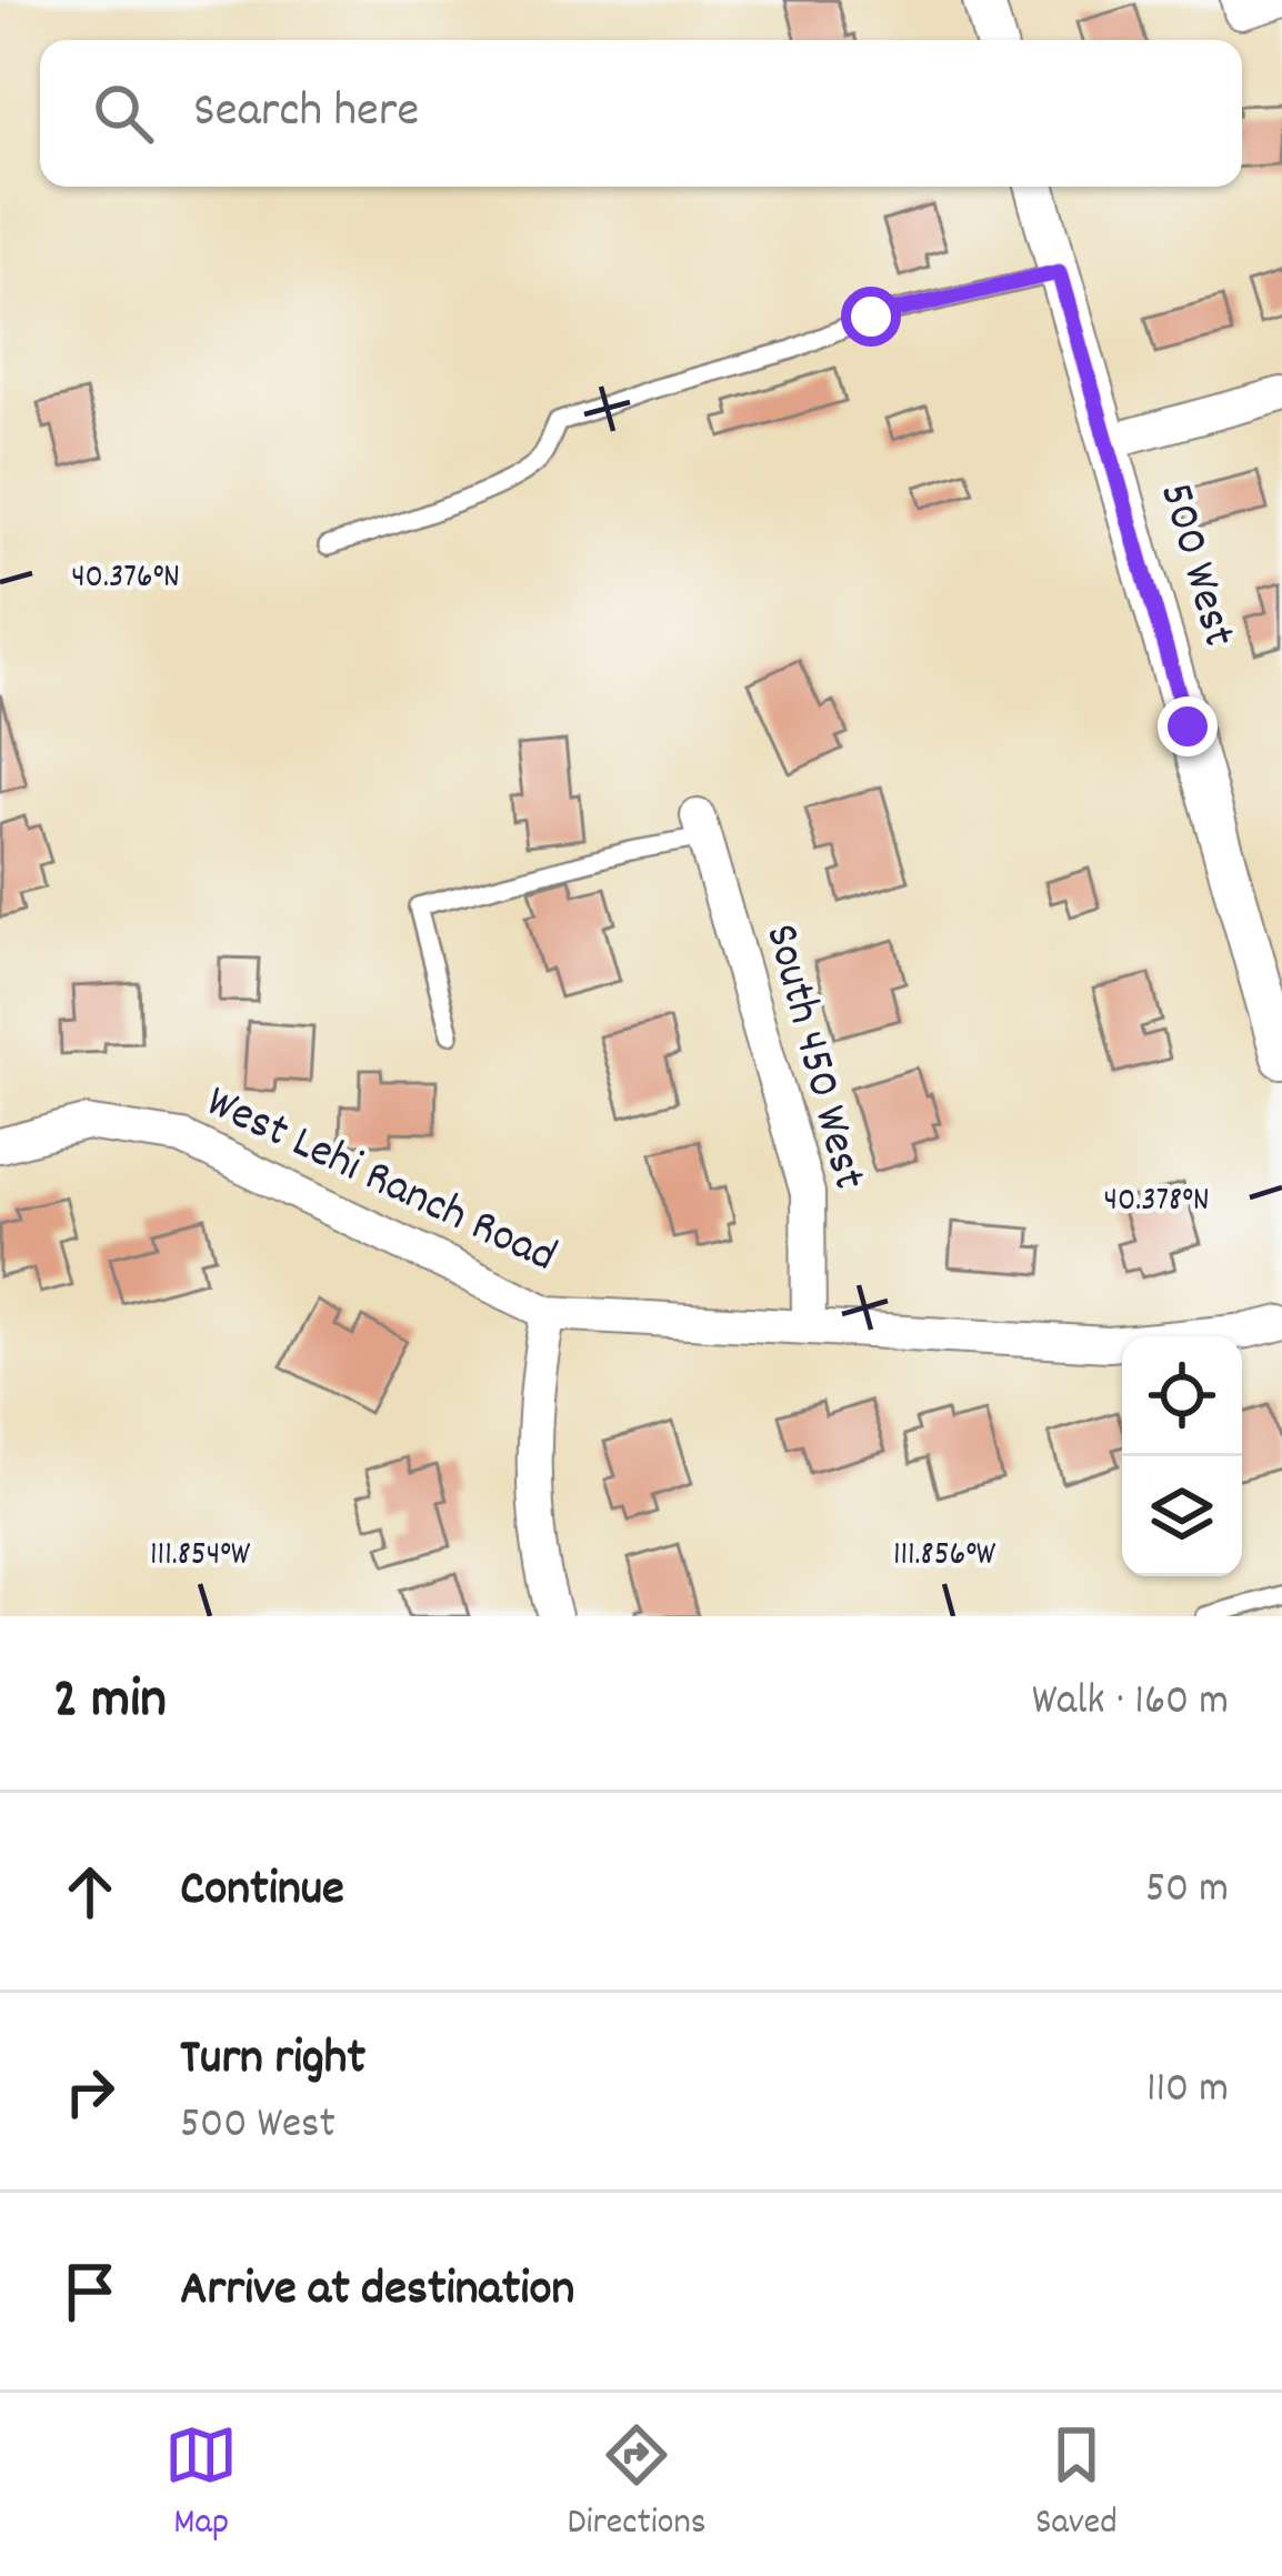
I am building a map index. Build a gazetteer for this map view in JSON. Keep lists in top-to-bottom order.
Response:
{
  "streets": {
    "street": ["500 West", "South 450 West", "West Lehi Ranch Road"]
  },
  "crossings": [
    ["South 450 West", "West Lehi Ranch Road"]
  ],
  "page": {
    "search": "Search here",
    "heading": ["2 min", "Walk · 160 m"],
    "list": [
      ["Continue", "50 m"],
      ["Turn right", "500 West", "110 m"],
      "Arrive at destination"
    ],
    "nav": ["Map", "Directions", "Saved"]
  },
  "coordinates": [
    "40.376°N",
    "40.378°N",
    "111.856°W",
    "111.854°W"
  ]
}
